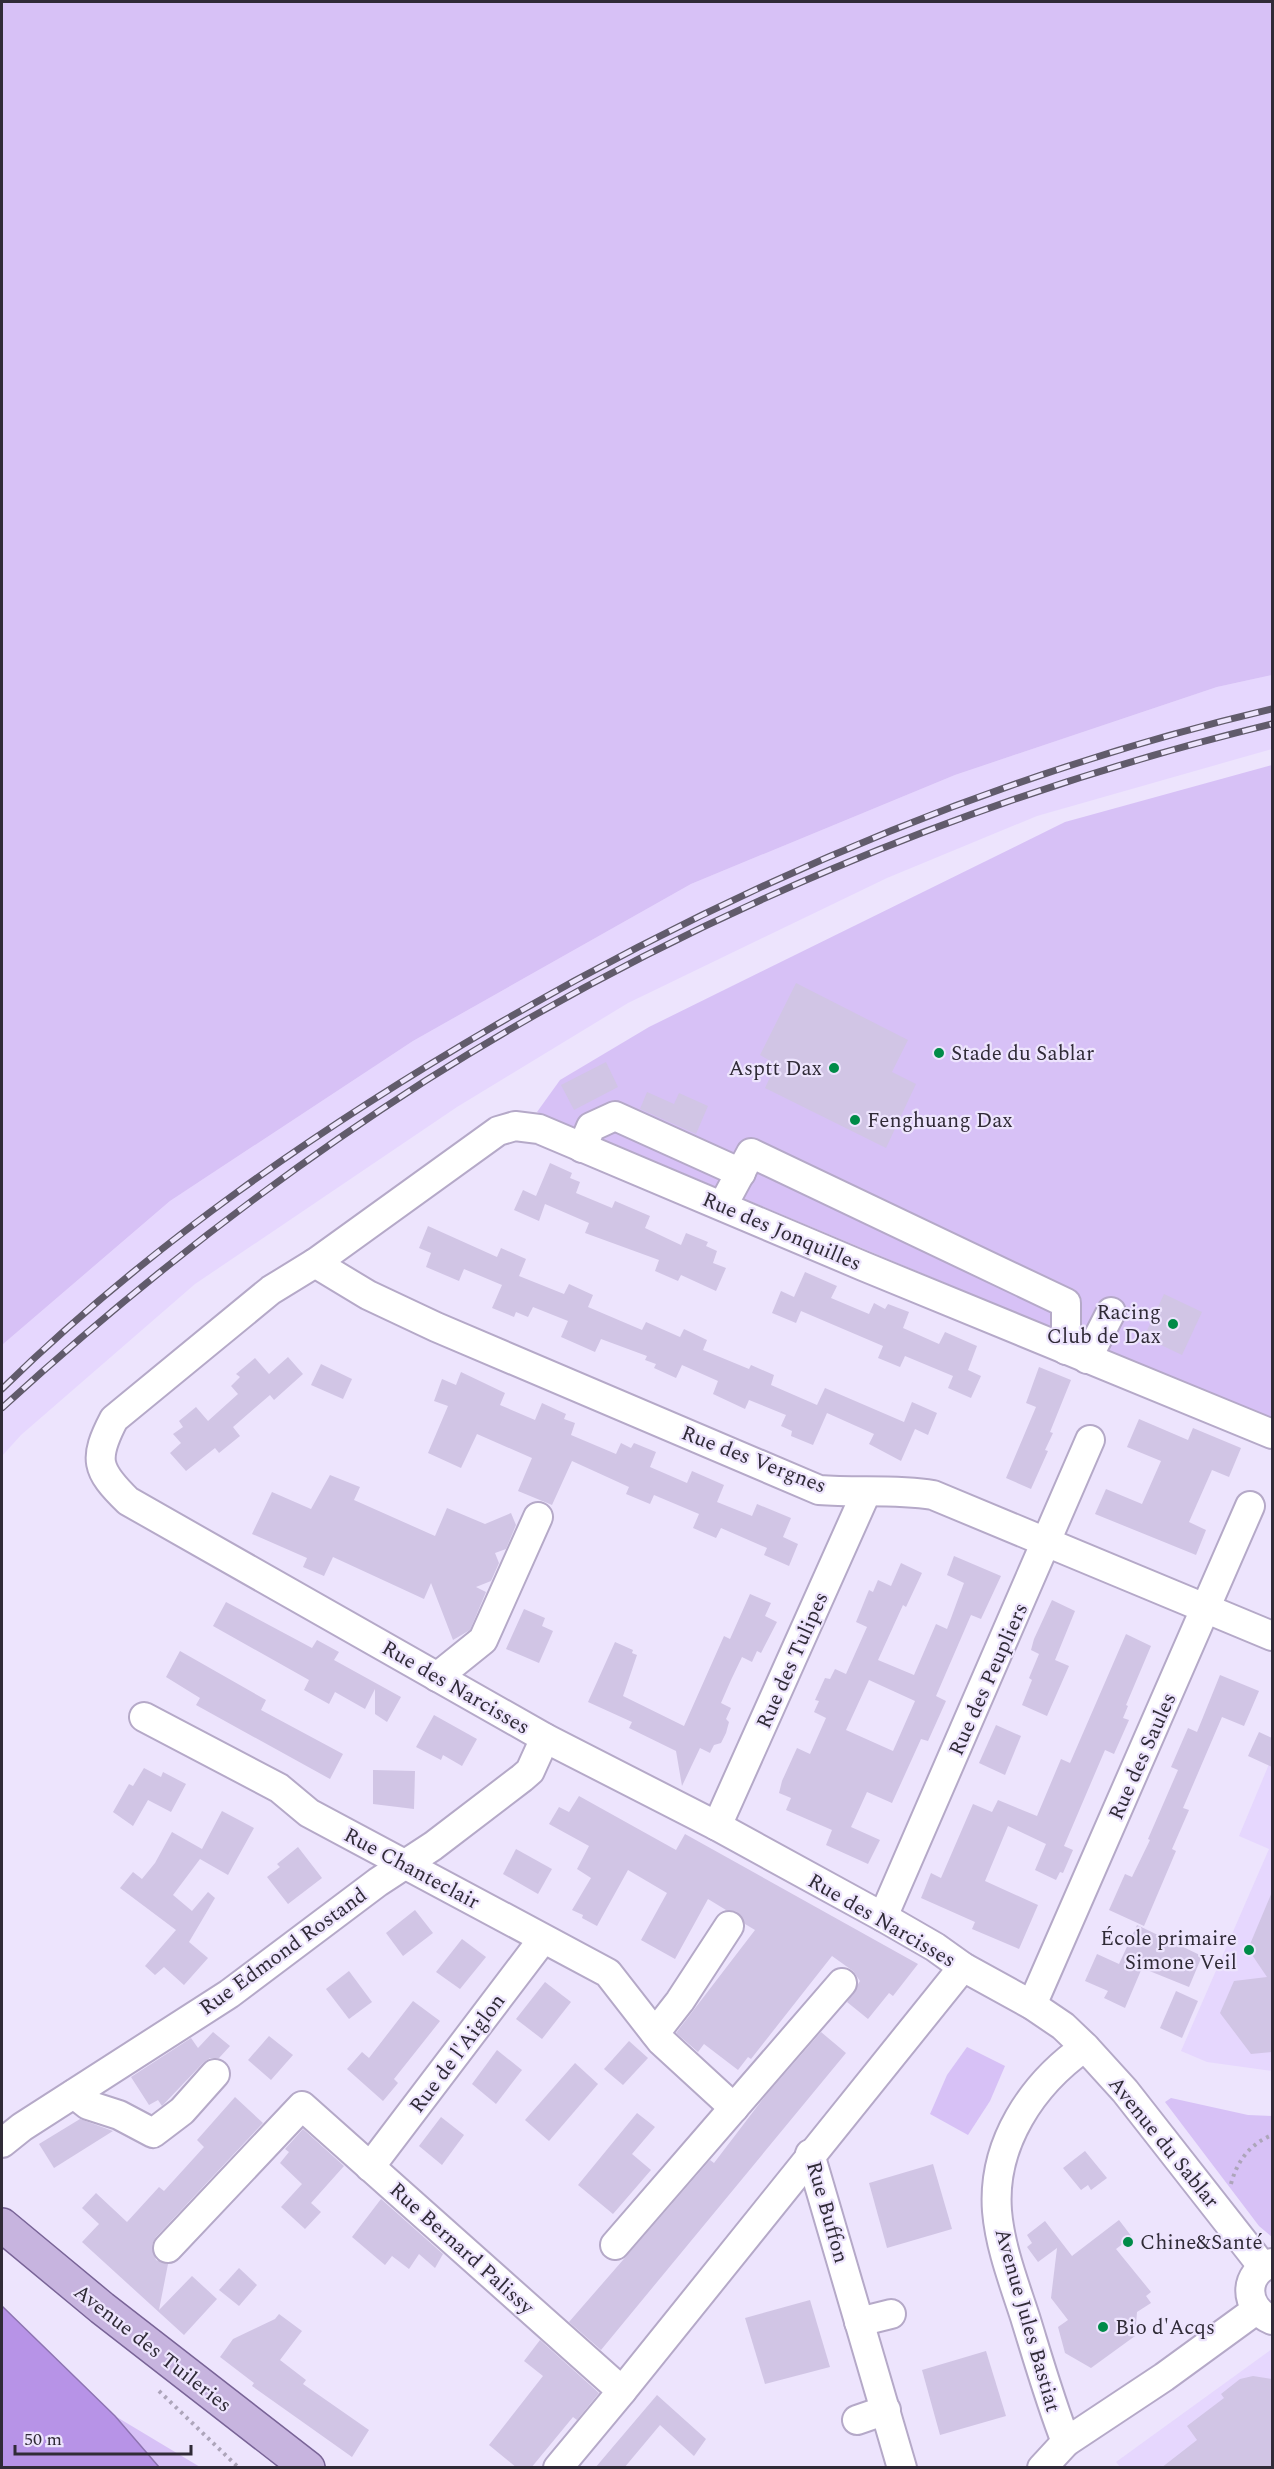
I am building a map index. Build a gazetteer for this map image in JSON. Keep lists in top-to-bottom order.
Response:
{
  "streets": {
    "main road": ["Avenue des Tuileries"],
    "street": [
      "Rue des Jonquilles",
      "Rue des Vergnes",
      "Rue des Tulipes",
      "Rue des Peupliers",
      "Rue des Narcisses",
      "Rue des Saules",
      "Rue Chanteclair",
      "Rue Edmond Rostand",
      "Rue de l'Aiglon",
      "Avenue du Sablar",
      "Rue Buffon",
      "Rue Bernard Palissy",
      "Avenue Jules Bastiat"
    ]
  },
  "crossings": [
    ["Rue des Jonquilles", "Rue des Vergnes"],
    ["Rue des Jonquilles", "Rue des Narcisses"],
    ["Rue des Vergnes", "Rue des Tulipes"],
    ["Rue des Vergnes", "Rue des Peupliers"],
    ["Rue des Vergnes", "Rue des Narcisses"],
    ["Rue des Vergnes", "Rue des Saules"],
    ["Rue des Tulipes", "Rue des Narcisses"],
    ["Rue des Peupliers", "Rue des Narcisses"],
    ["Rue des Narcisses", "Rue des Saules"],
    ["Rue des Narcisses", "Rue Edmond Rostand"],
    ["Rue des Narcisses", "Avenue du Sablar"],
    ["Rue des Narcisses", "Rue Buffon"],
    ["Rue des Narcisses", "Avenue Jules Bastiat"],
    ["Rue Chanteclair", "Rue Edmond Rostand"],
    ["Rue Chanteclair", "Rue de l'Aiglon"],
    ["Rue de l'Aiglon", "Rue Bernard Palissy"],
    ["Avenue du Sablar", "Avenue Jules Bastiat"]
  ],
  "places": [
    "Stade du Sablar",
    "Asptt Dax",
    "Fenghuang Dax",
    "Racing Club de Dax",
    "École primaire Simone Veil",
    "Chine&Santé",
    "Bio d'Acqs"
  ],
  "scale_bar": "50 m"
}
